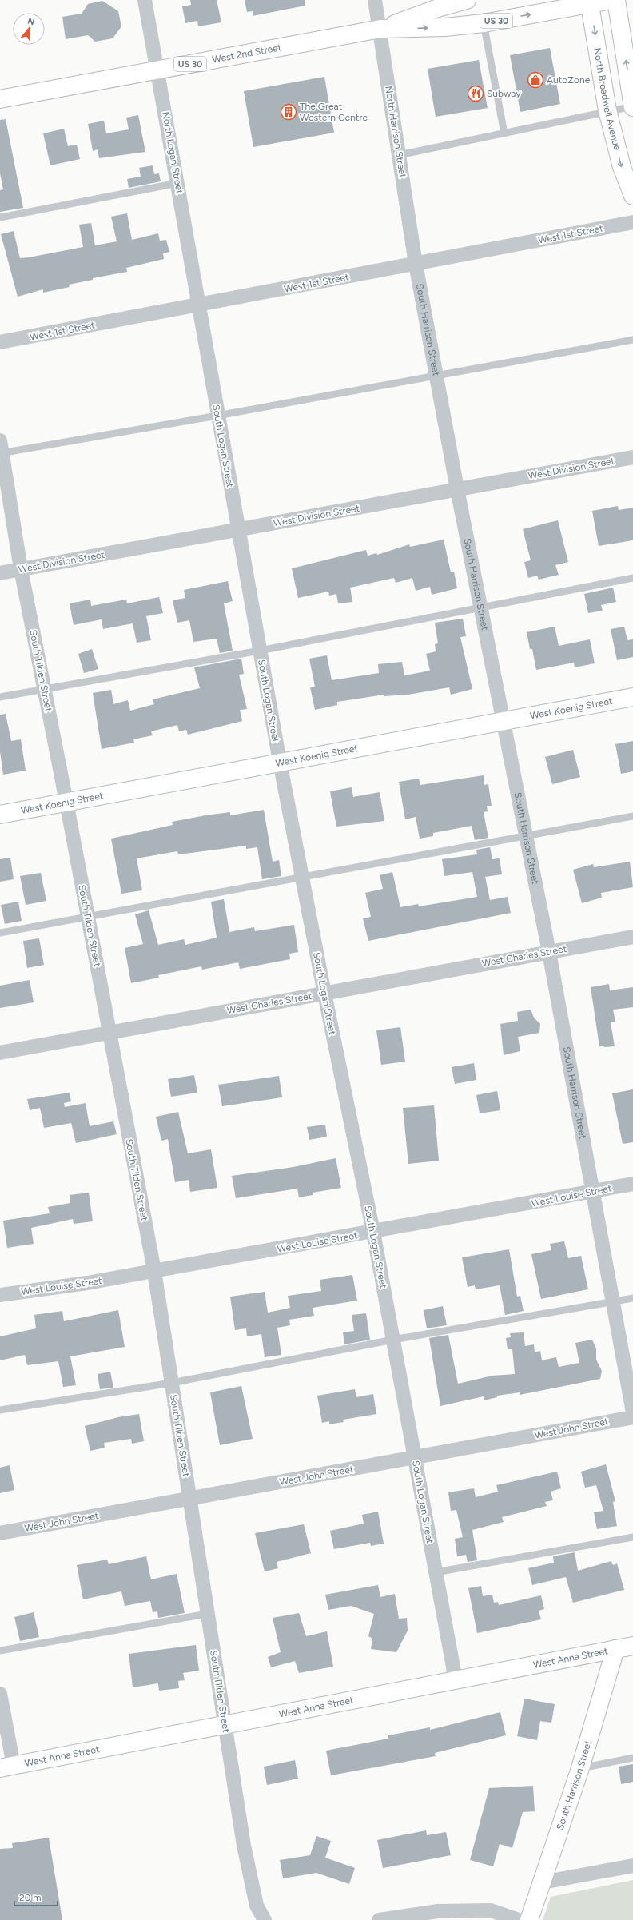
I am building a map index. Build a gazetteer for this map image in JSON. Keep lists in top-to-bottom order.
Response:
{
  "streets": {
    "main road": [
      "US 30",
      "West 2nd Street",
      "North Broadwell Avenue",
      "South Harrison Street",
      "West Koenig Street",
      "West Anna Street"
    ],
    "street": [
      "North Harrison Street",
      "North Logan Street",
      "West 1st Street",
      "South Logan Street",
      "West Division Street",
      "South Tilden Street",
      "West Charles Street",
      "West Louise Street",
      "West John Street"
    ]
  },
  "crossings": [
    ["West 2nd Street", "North Broadwell Avenue"],
    ["West 2nd Street", "North Harrison Street"],
    ["West 2nd Street", "North Logan Street"],
    ["North Harrison Street", "West 1st Street"],
    ["North Harrison Street", "South Harrison Street"],
    ["North Logan Street", "West 1st Street"],
    ["North Logan Street", "South Logan Street"],
    ["West 1st Street", "South Harrison Street"],
    ["West 1st Street", "South Logan Street"],
    ["South Harrison Street", "West Division Street"],
    ["South Harrison Street", "West Koenig Street"],
    ["South Harrison Street", "West Charles Street"],
    ["South Harrison Street", "West Louise Street"],
    ["South Harrison Street", "West Anna Street"],
    ["South Logan Street", "West Division Street"],
    ["South Logan Street", "West Koenig Street"],
    ["South Logan Street", "West Charles Street"],
    ["South Logan Street", "West Louise Street"],
    ["South Logan Street", "West John Street"],
    ["South Logan Street", "West Anna Street"],
    ["West Division Street", "South Tilden Street"],
    ["South Tilden Street", "West Koenig Street"],
    ["South Tilden Street", "West Charles Street"],
    ["South Tilden Street", "West Louise Street"],
    ["South Tilden Street", "West John Street"],
    ["South Tilden Street", "West Anna Street"]
  ],
  "places": {
    "shop": ["AutoZone"],
    "restaurant": ["Subway"],
    "building": ["The Great Western Centre"]
  },
  "scale_bar": "20 m",
  "north": "top"
}
